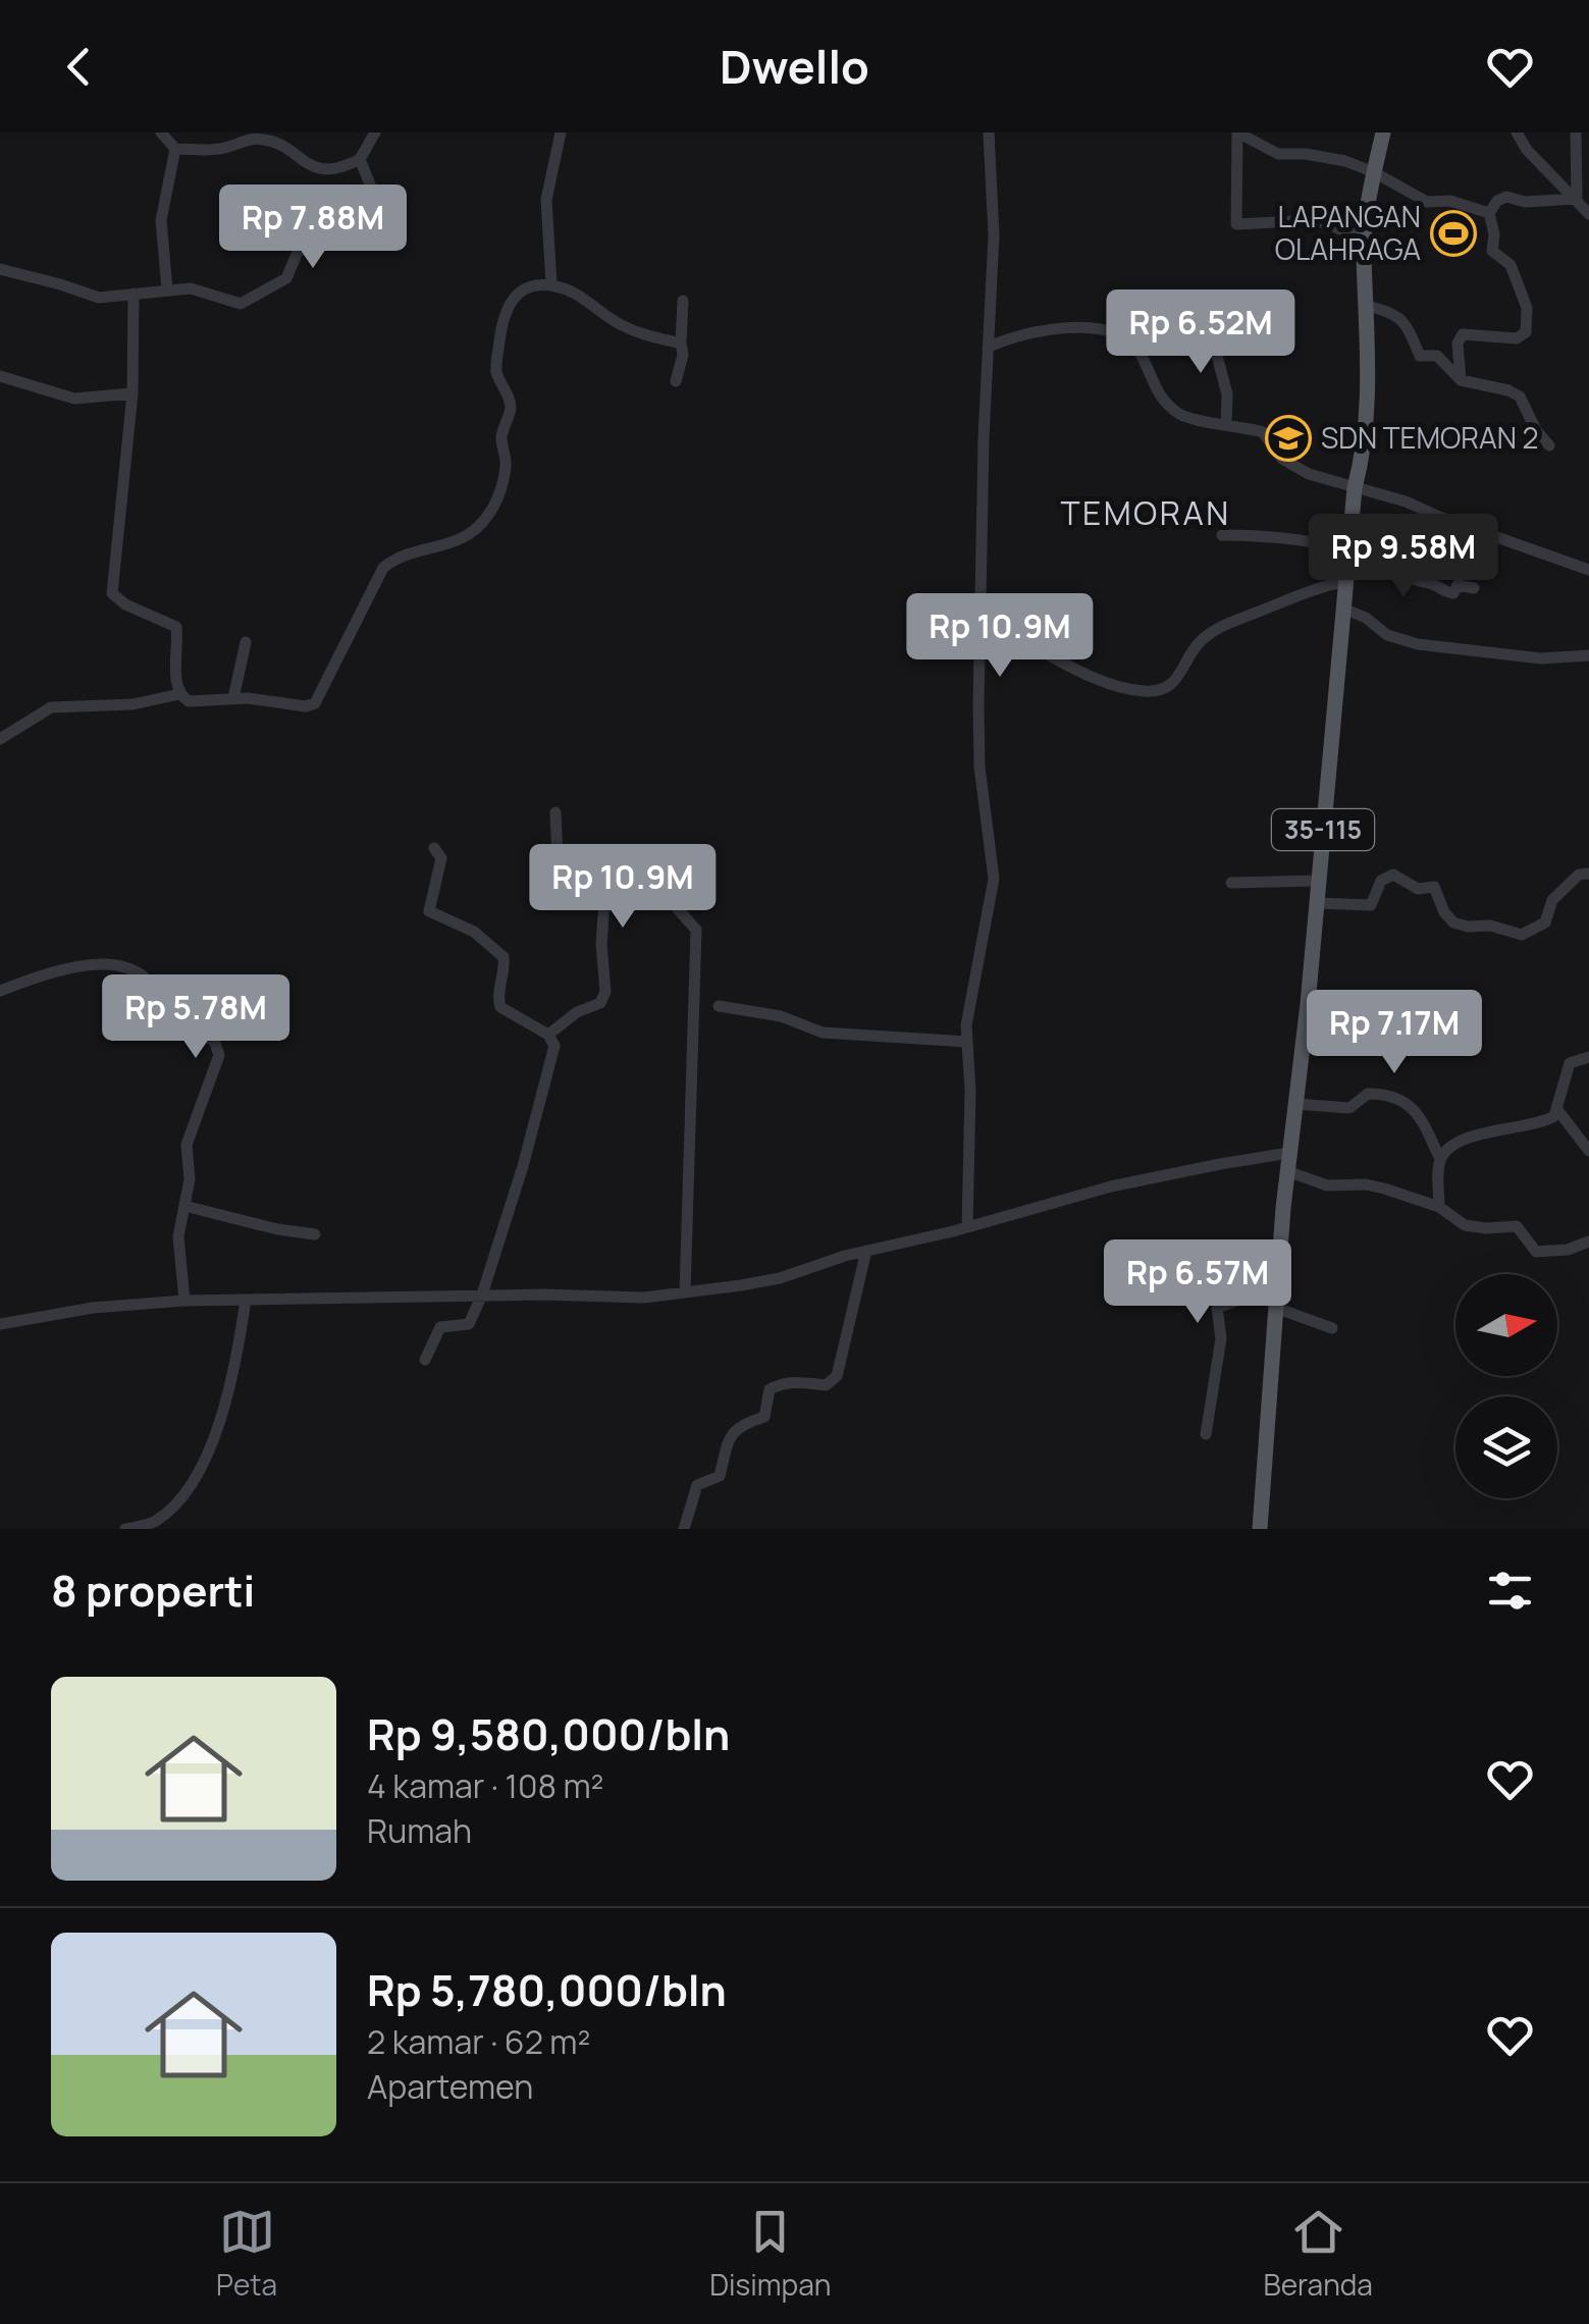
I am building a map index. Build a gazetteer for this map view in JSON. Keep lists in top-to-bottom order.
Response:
{
  "streets": {
    "main road": ["35-115"]
  },
  "districts": ["TEMORAN"],
  "places": {
    "sports": ["LAPANGAN OLAHRAGA"],
    "school or university": ["SDN TEMORAN 2"]
  },
  "north": "right",
  "page": {
    "header": "Dwello",
    "price": [
      "Rp 7.88M",
      "Rp 6.52M",
      "Rp 9.58M",
      "Rp 10.9M",
      "Rp 10.9M",
      "Rp 5.78M",
      "Rp 7.17M",
      "Rp 6.57M"
    ],
    "heading": "8 properti",
    "list": [
      {
        "name": "Rp 9,580,000/bln",
        "note": "4 kamar · 108 m² · Rumah"
      },
      {
        "name": "Rp 5,780,000/bln",
        "note": "2 kamar · 62 m² · Apartemen"
      }
    ],
    "tabs": ["Peta", "Disimpan", "Beranda"]
  }
}
